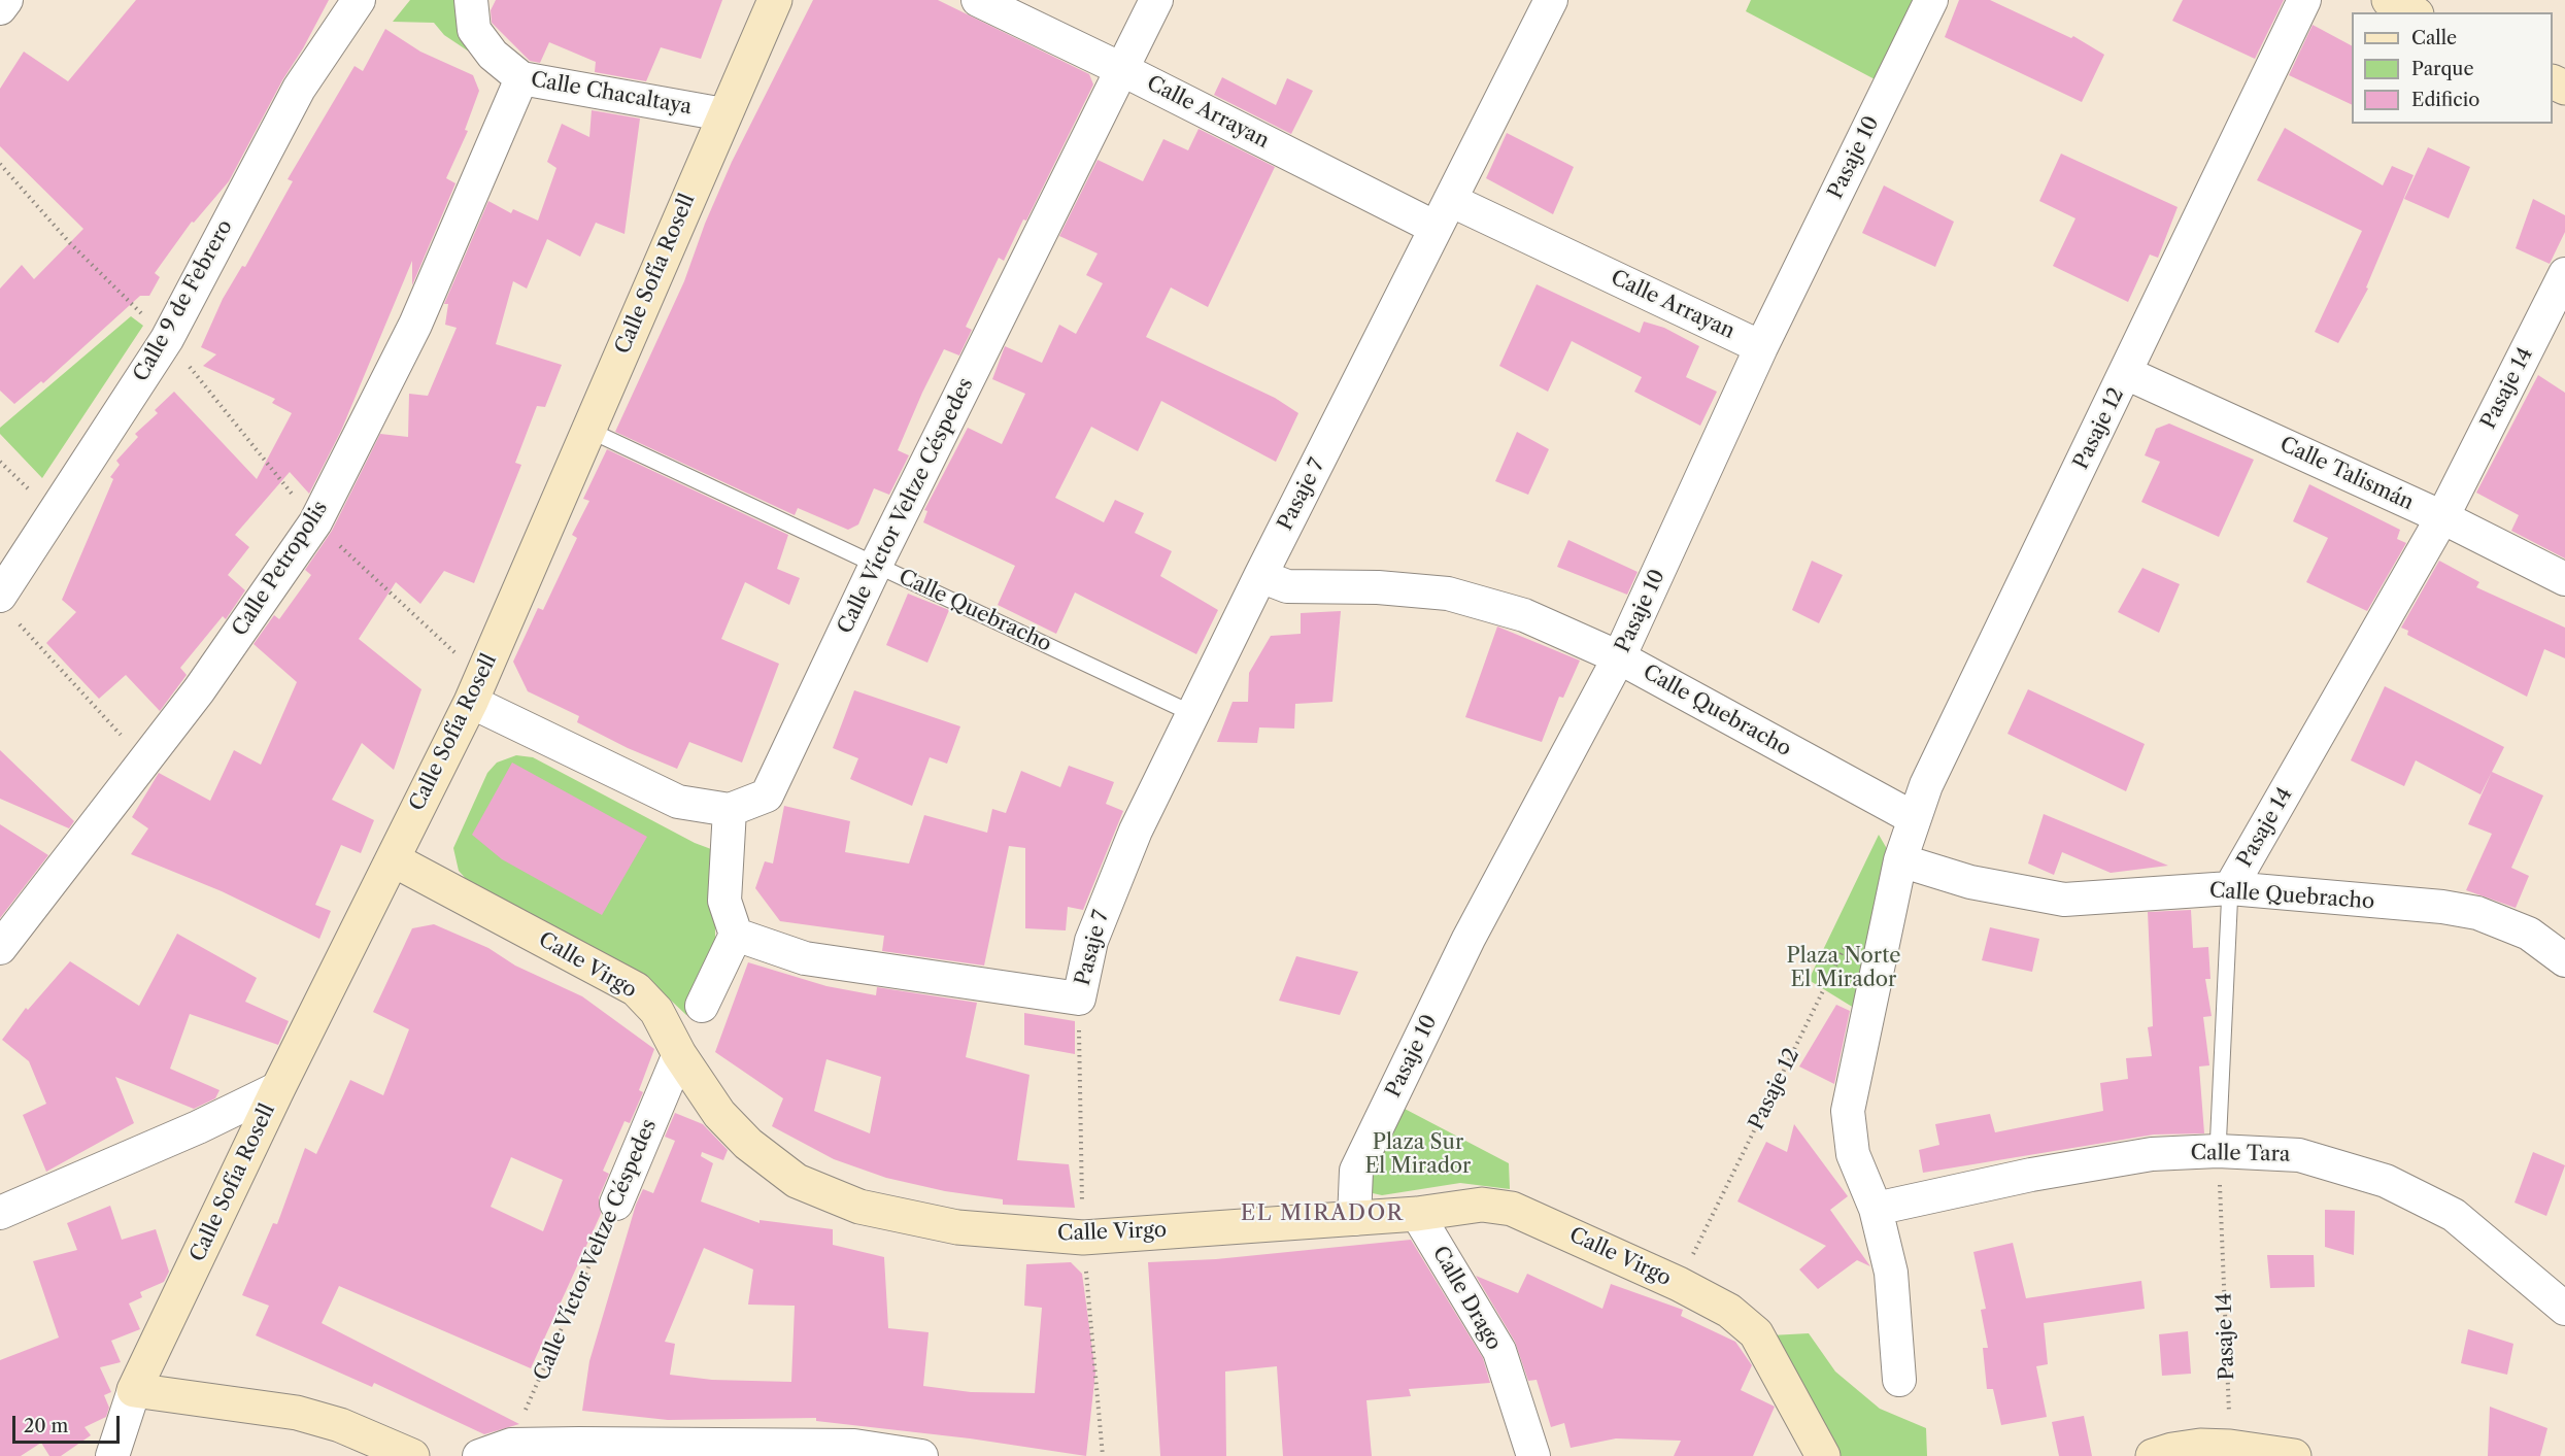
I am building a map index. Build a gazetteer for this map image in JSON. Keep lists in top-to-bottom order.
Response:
{
  "streets": {
    "street": [
      "Calle Chacaltaya",
      "Calle Arrayan",
      "Pasaje 10",
      "Calle Sofía Rosell",
      "Calle 9 de Febrero",
      "Pasaje 14",
      "Pasaje 12",
      "Calle Talismán",
      "Pasaje 7",
      "Calle Víctor Veltze Céspedes",
      "Calle Petropolis",
      "Calle Quebracho",
      "Calle Virgo",
      "Calle Tara",
      "Calle Drago"
    ]
  },
  "crossings": [
    ["Calle Chacaltaya", "Calle Sofía Rosell"],
    ["Calle Chacaltaya", "Calle Petropolis"],
    ["Calle Arrayan", "Pasaje 10"],
    ["Calle Arrayan", "Pasaje 7"],
    ["Calle Arrayan", "Calle Víctor Veltze Céspedes"],
    ["Pasaje 10", "Calle Quebracho"],
    ["Pasaje 10", "Calle Virgo"],
    ["Calle Sofía Rosell", "Calle Quebracho"],
    ["Calle Sofía Rosell", "Calle Virgo"],
    ["Pasaje 14", "Calle Talismán"],
    ["Pasaje 14", "Calle Quebracho"],
    ["Pasaje 14", "Calle Tara"],
    ["Pasaje 12", "Calle Talismán"],
    ["Pasaje 12", "Calle Quebracho"],
    ["Pasaje 12", "Calle Virgo"],
    ["Pasaje 12", "Calle Tara"],
    ["Pasaje 7", "Calle Quebracho"],
    ["Calle Víctor Veltze Céspedes", "Calle Quebracho"],
    ["Calle Víctor Veltze Céspedes", "Calle Virgo"],
    ["Calle Virgo", "Calle Drago"]
  ],
  "districts": ["EL MIRADOR"],
  "parks": ["Plaza Norte El Mirador", "Plaza Sur El Mirador"],
  "legend": ["Calle", "Parque", "Edificio"],
  "scale_bar": "20 m"
}
